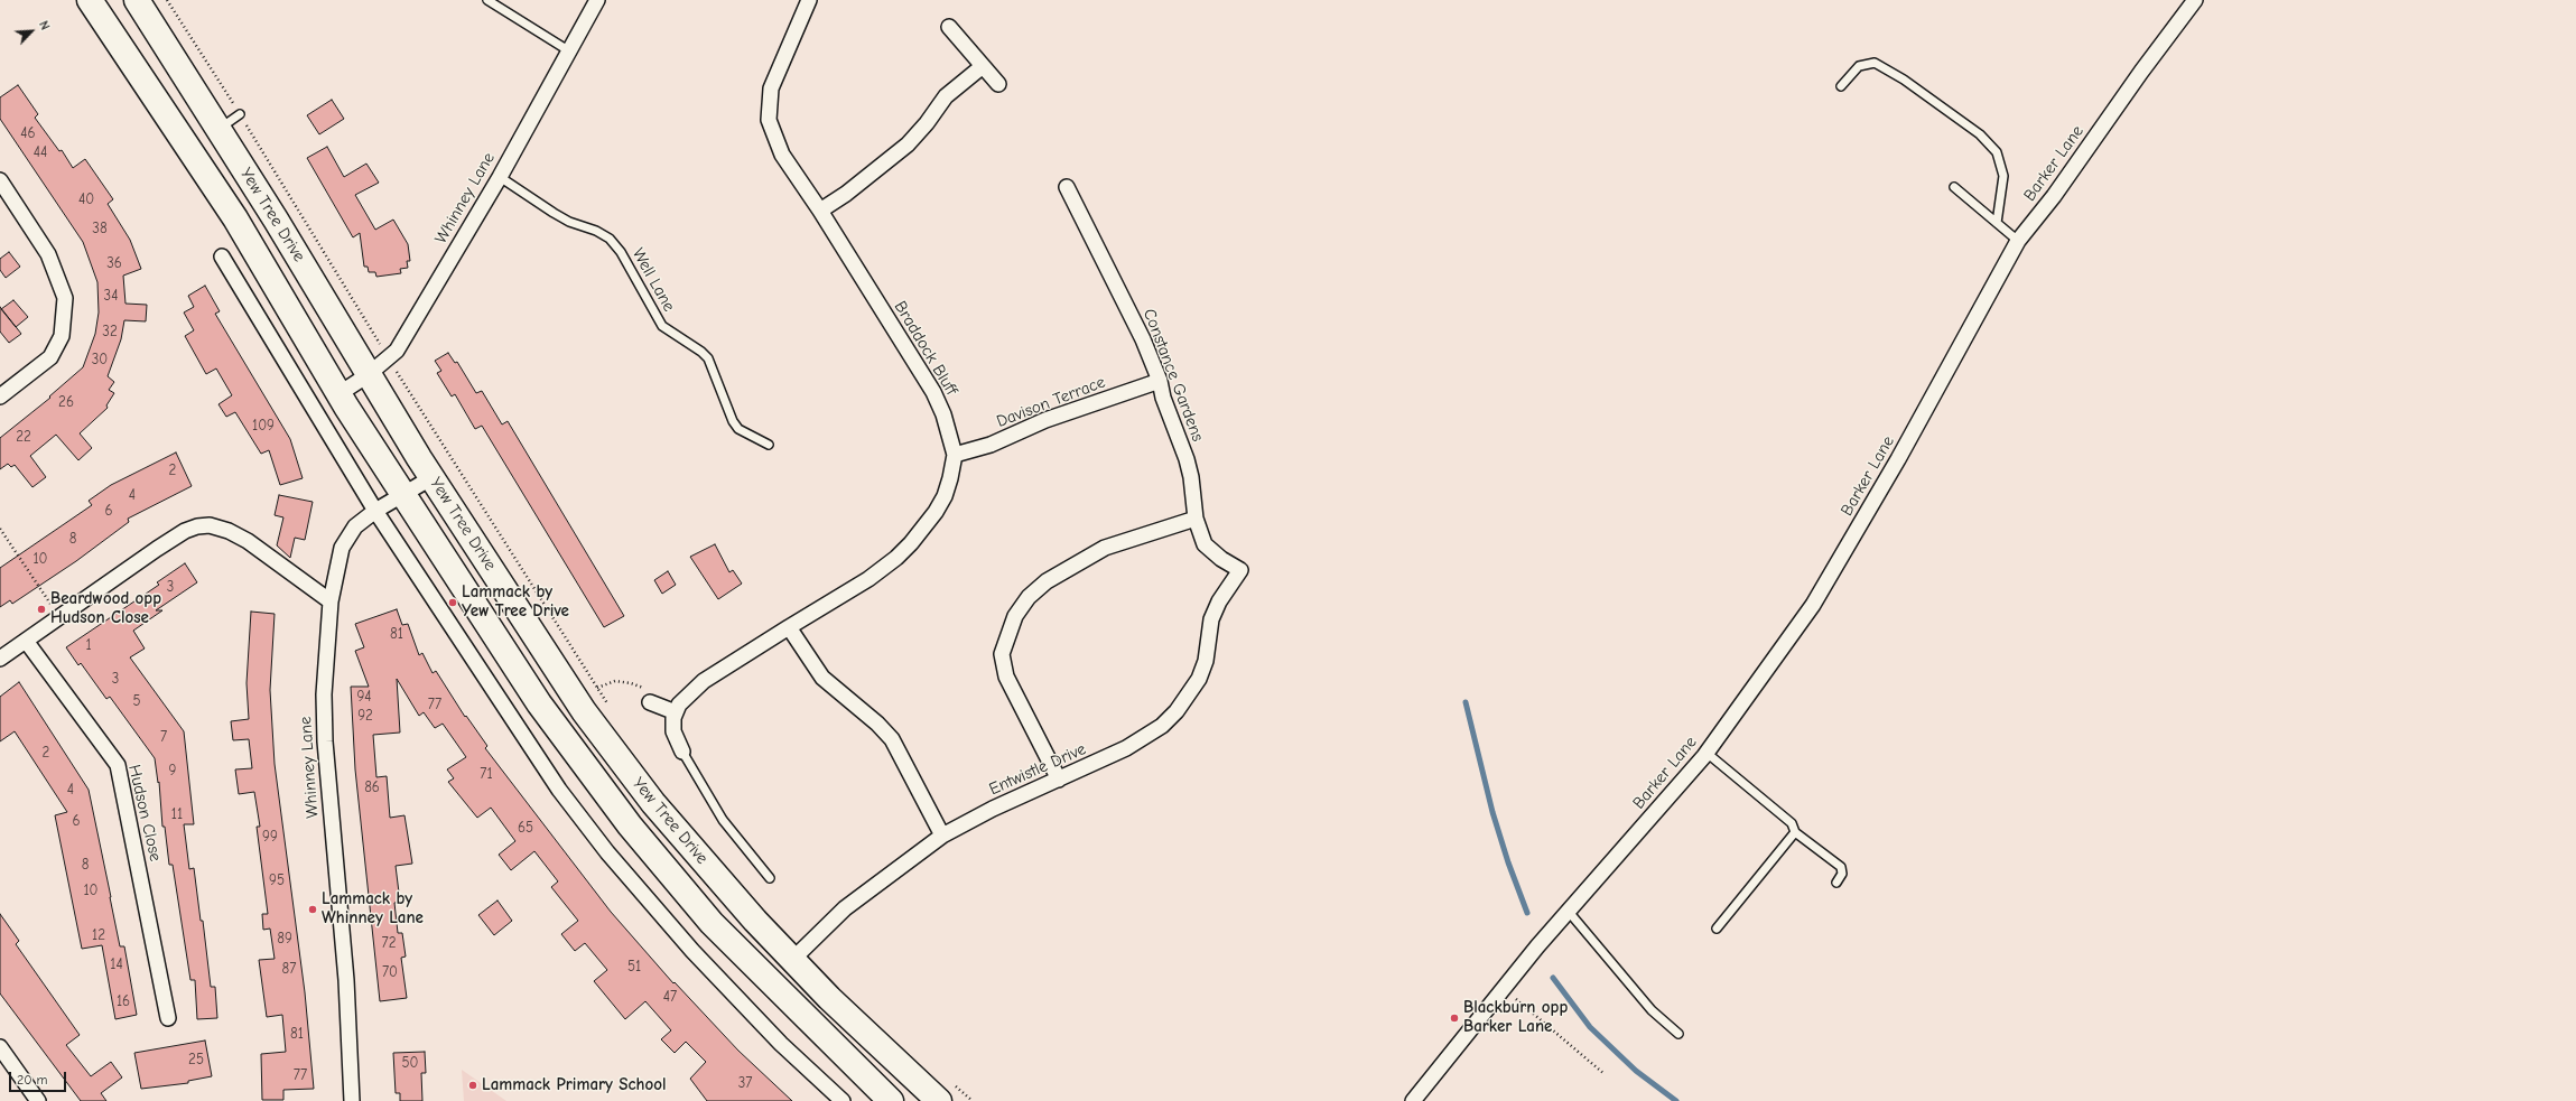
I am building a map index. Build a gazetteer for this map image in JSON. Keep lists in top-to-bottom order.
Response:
{
  "streets": {
    "highway": ["Yew Tree Drive"],
    "street": [
      "Barker Lane",
      "Whinney Lane",
      "Braddock Bluff",
      "Constance Gardens",
      "Davison Terrace",
      "Entwistle Drive",
      "Hudson Close"
    ],
    "lane": ["Well Lane"]
  },
  "crossings": [
    ["Whinney Lane", "Yew Tree Drive"],
    ["Whinney Lane", "Well Lane"],
    ["Yew Tree Drive", "Entwistle Drive"],
    ["Braddock Bluff", "Davison Terrace"],
    ["Constance Gardens", "Davison Terrace"],
    ["Constance Gardens", "Entwistle Drive"]
  ],
  "places": [
    "Lammack by Yew Tree Drive",
    "Beardwood opp Hudson Close",
    "Lammack by Whinney Lane",
    "Blackburn opp Barker Lane",
    "Lammack Primary School"
  ],
  "house_numbers": [
    "46",
    "44",
    "40",
    "38",
    "36",
    "34",
    "32",
    "30",
    "26",
    "109",
    "22",
    "2",
    "4",
    "6",
    "8",
    "10",
    "3",
    "81",
    "1",
    "3",
    "94",
    "5",
    "77",
    "92",
    "7",
    "2",
    "9",
    "71",
    "86",
    "4",
    "11",
    "6",
    "65",
    "99",
    "8",
    "95",
    "10",
    "12",
    "89",
    "72",
    "14",
    "51",
    "87",
    "70",
    "47",
    "16",
    "81",
    "25",
    "50",
    "77",
    "37"
  ],
  "scale_bar": "20 m",
  "north": "top right"
}
